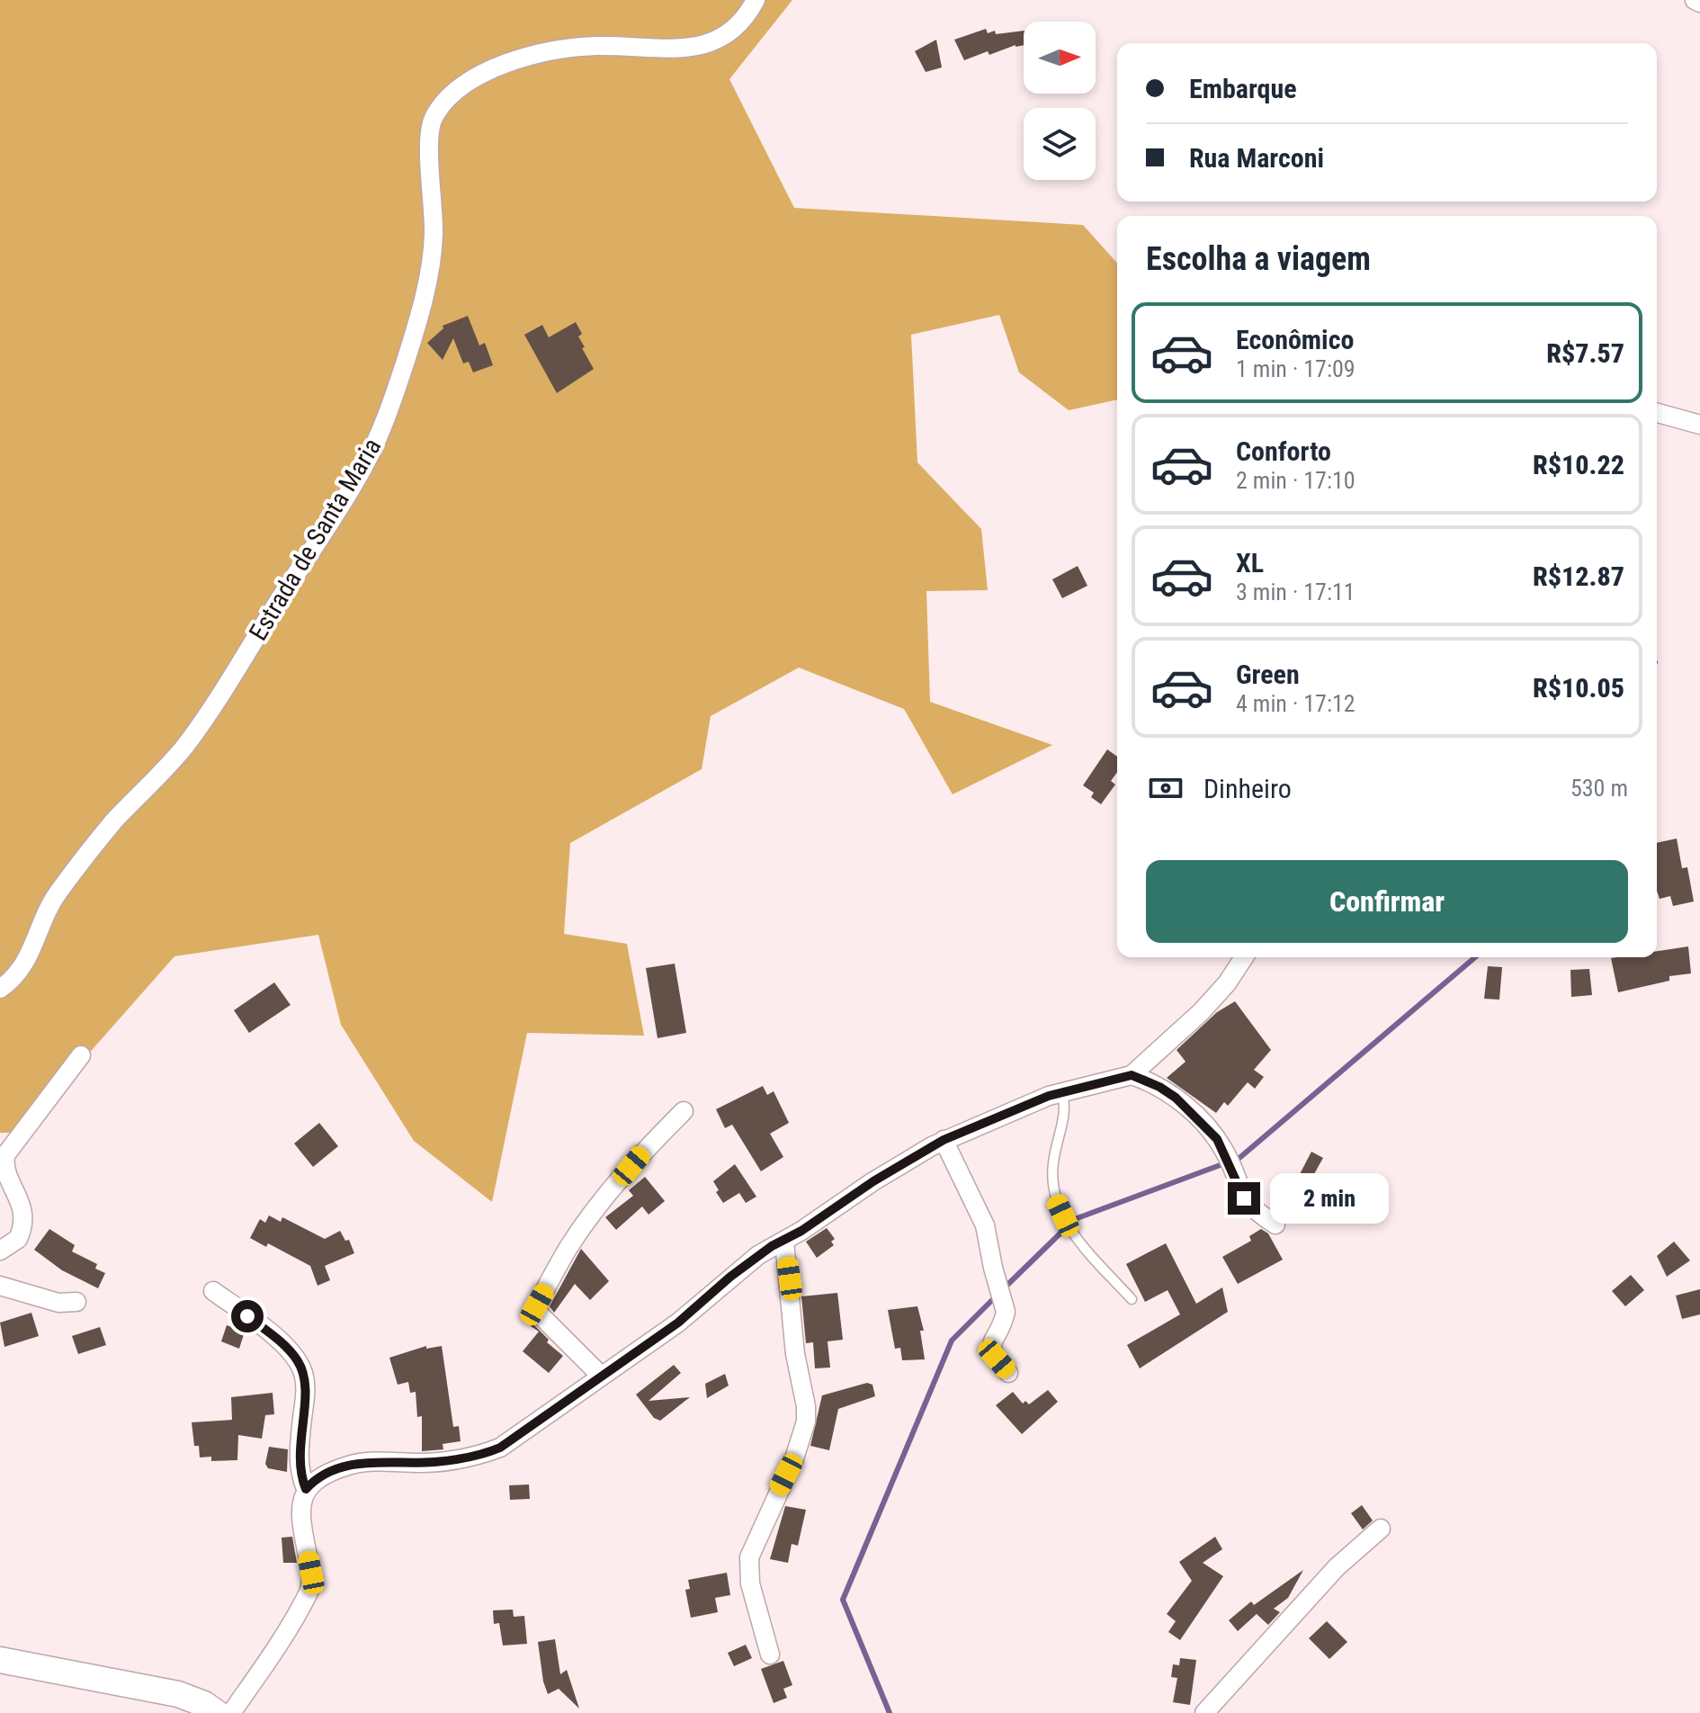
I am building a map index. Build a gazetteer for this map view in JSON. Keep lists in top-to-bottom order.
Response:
{
  "streets": {
    "street": ["Estrada de Santa Maria"]
  },
  "north": "right",
  "page": {
    "banner": ["Embarque", "Rua Marconi"],
    "heading": "Escolha a viagem",
    "list": [
      {
        "name": "Econômico",
        "note": "1 min · 17:09",
        "value": "R$7.57"
      },
      {
        "name": "Conforto",
        "note": "2 min · 17:10",
        "value": "R$10.22"
      },
      {
        "name": "XL",
        "note": "3 min · 17:11",
        "value": "R$12.87"
      },
      {
        "name": "Green",
        "note": "4 min · 17:12",
        "value": "R$10.05"
      }
    ],
    "pay": ["Dinheiro", "530 m"],
    "buttons": "Confirmar",
    "bubble": "2 min"
  }
}
